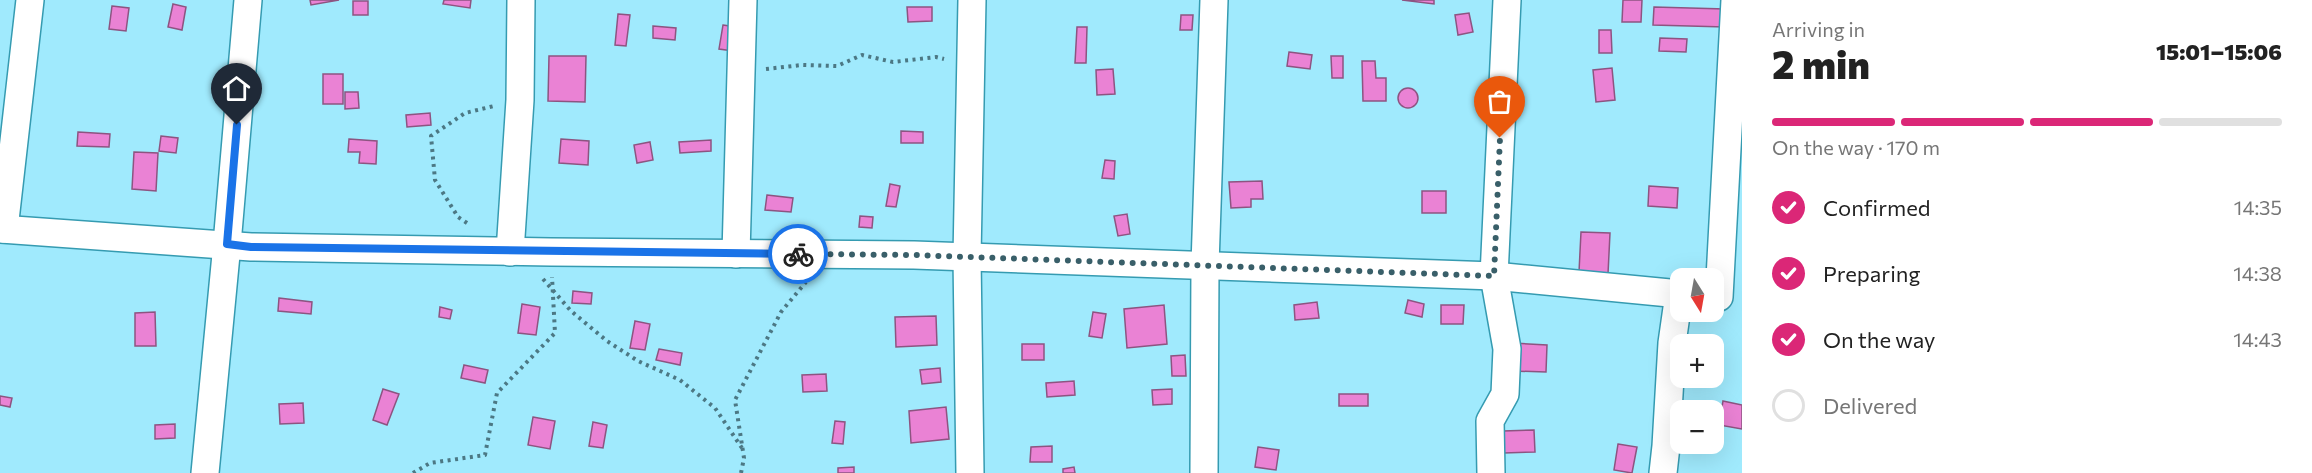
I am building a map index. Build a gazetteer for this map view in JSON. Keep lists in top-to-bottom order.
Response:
{
  "north": "bottom",
  "page": {
    "heading": ["2 min", "Arriving in", "15:01–15:06"],
    "bar": "On the way · 170 m",
    "list": [
      ["Confirmed", "14:35"],
      ["Preparing", "14:38"],
      ["On the way", "14:43"],
      "Delivered"
    ],
    "map_buttons": ["+", "−"]
  }
}
